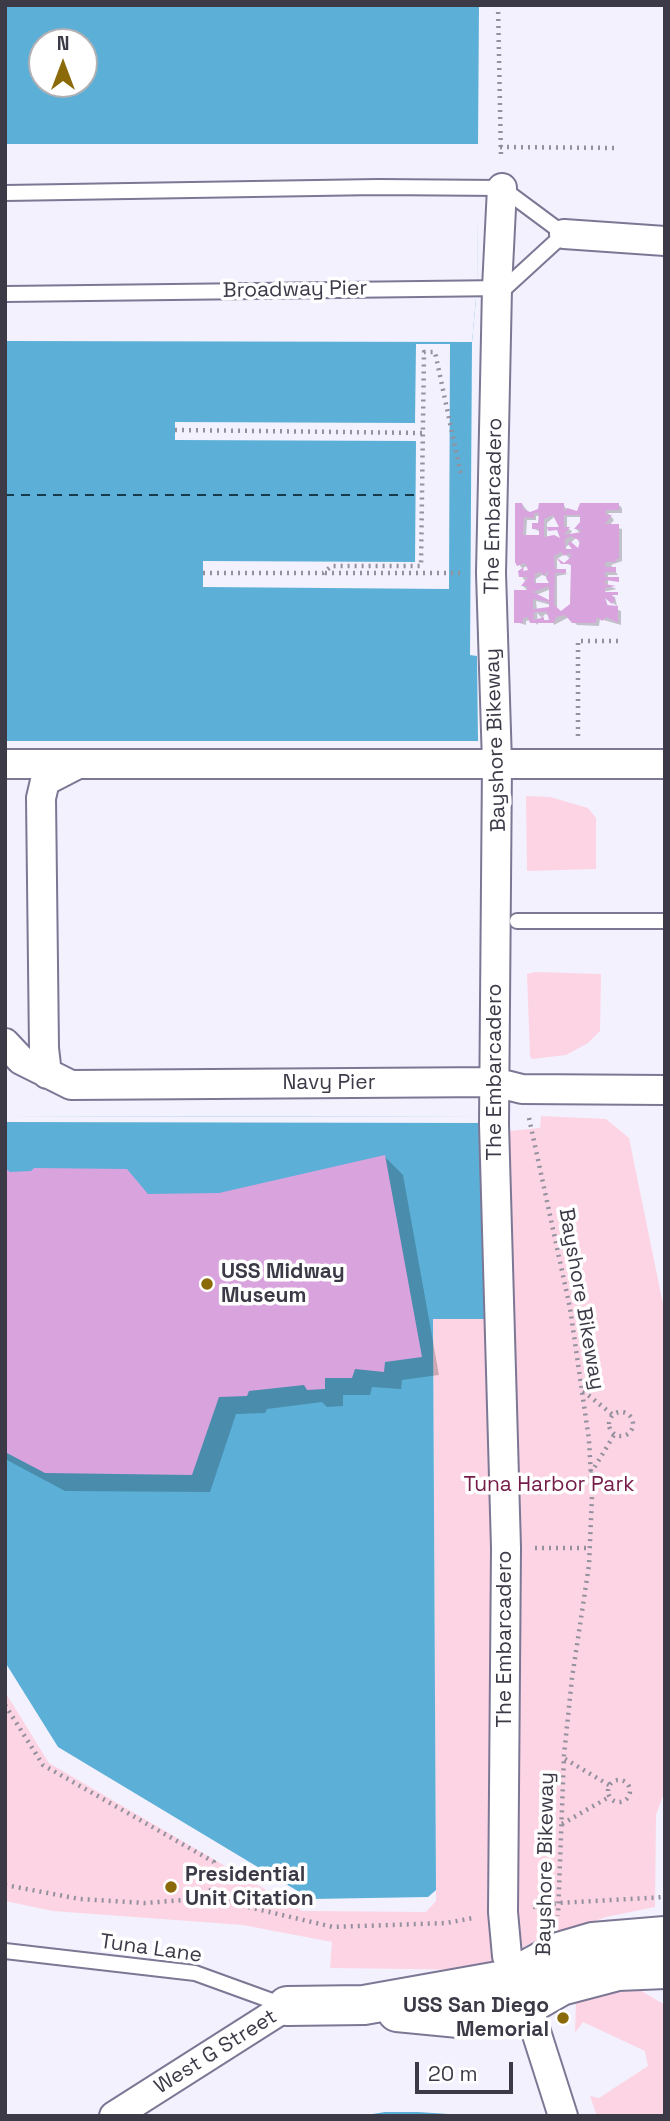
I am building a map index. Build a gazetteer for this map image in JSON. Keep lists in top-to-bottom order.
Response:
{
  "streets": {
    "street": ["The Embarcadero", "Navy Pier", "West G Street"],
    "lane": ["Broadway Pier", "Tuna Lane"],
    "path": ["Bayshore Bikeway"]
  },
  "crossings": [
    ["Broadway Pier", "The Embarcadero"],
    ["The Embarcadero", "Navy Pier"],
    ["Bayshore Bikeway", "Navy Pier"],
    ["Bayshore Bikeway", "West G Street"],
    ["Tuna Lane", "West G Street"]
  ],
  "parks": ["Tuna Harbor Park"],
  "places": ["USS Midway Museum", "Presidential Unit Citation", "USS San Diego Memorial"],
  "scale_bar": "20 m",
  "north": "top"
}
